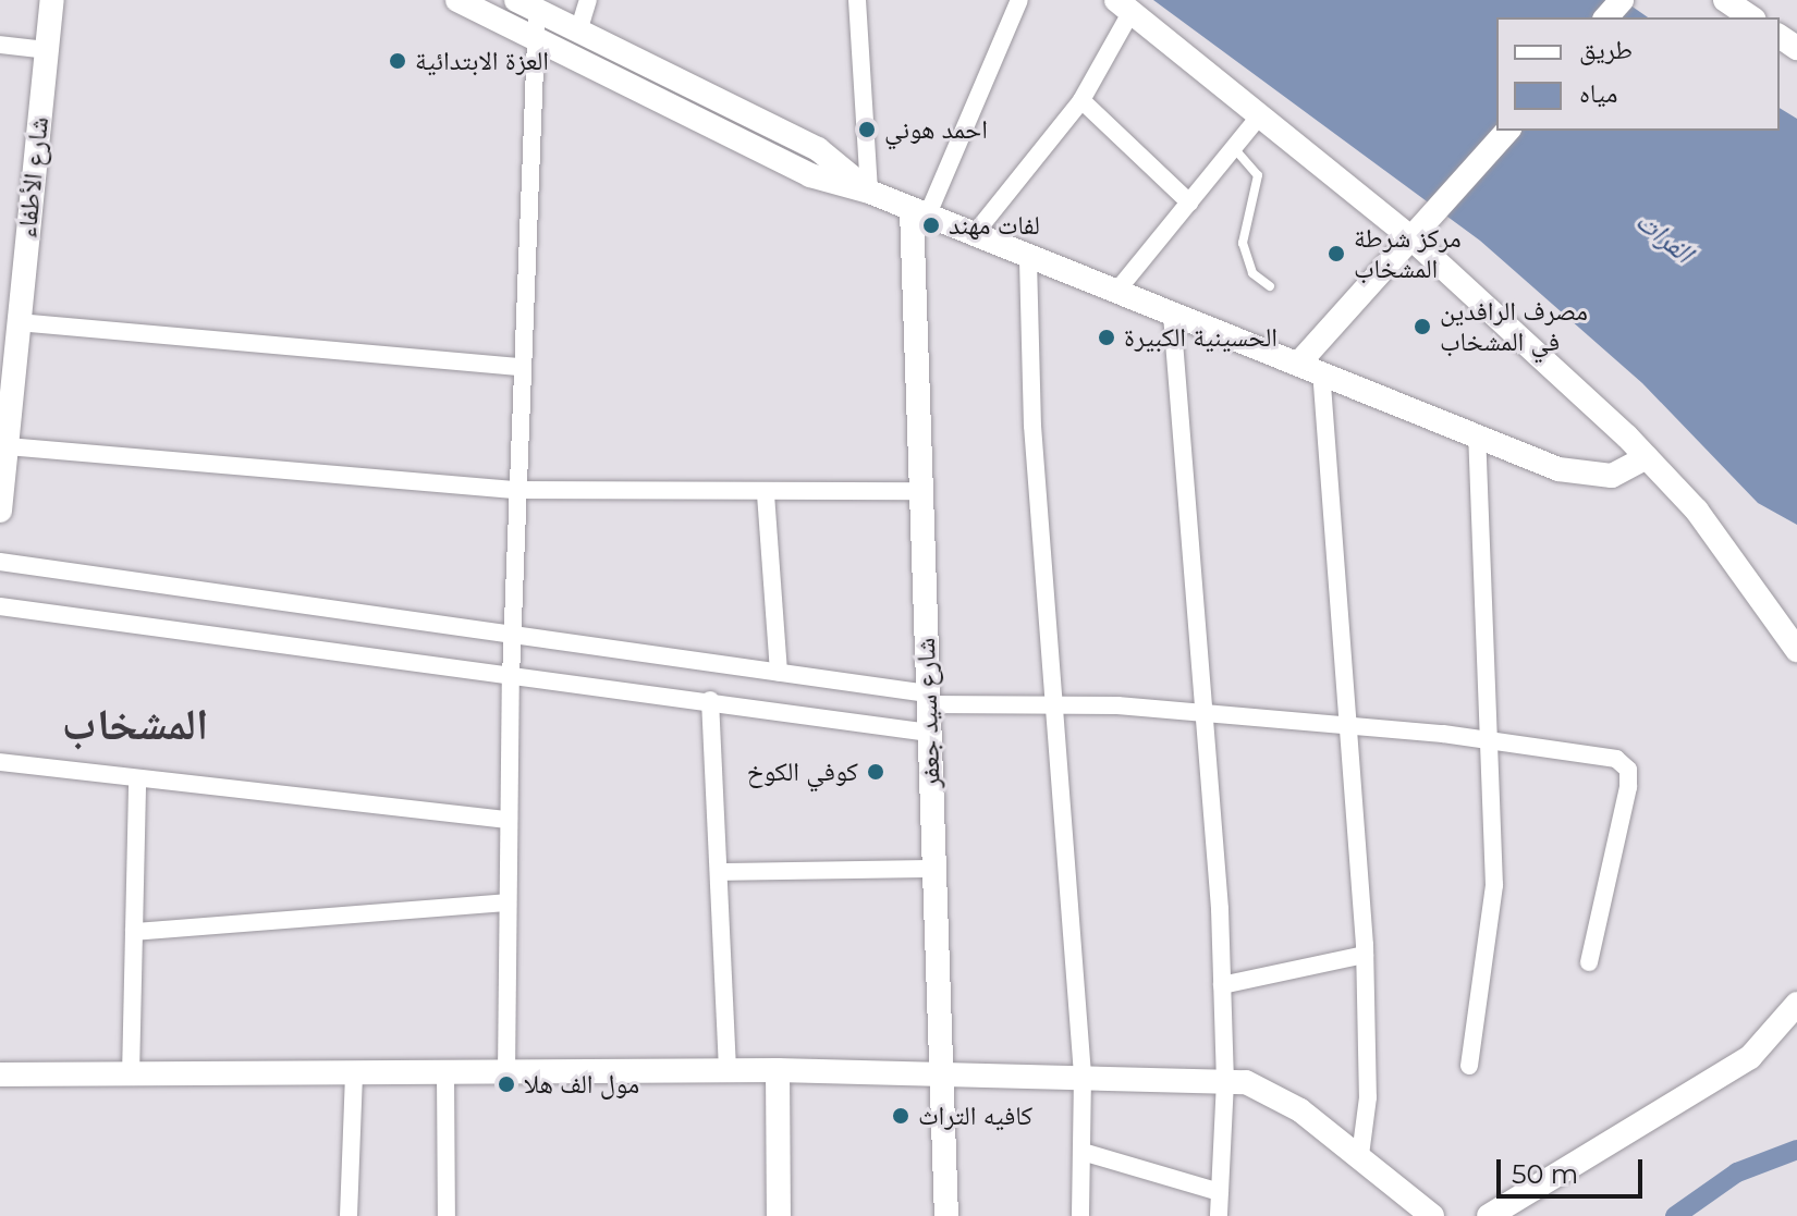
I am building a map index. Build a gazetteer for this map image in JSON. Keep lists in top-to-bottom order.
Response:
{
  "streets": {
    "street": ["شارع الأطفاء", "شارع سيد جعفر"]
  },
  "districts": ["المشخاب"],
  "water": ["الفرات"],
  "places": [
    "العزة الابتدائية",
    "احمد هوني",
    "لفات مهند",
    "مركز شرطة المشخاب",
    "مصرف الرافدين في المشخاب",
    "الحسينية الكبيرة",
    "كوفي الكوخ",
    "مول الف هلا",
    "كافيه التراث"
  ],
  "legend": ["طريق", "مياه"],
  "scale_bar": "50 m"
}
